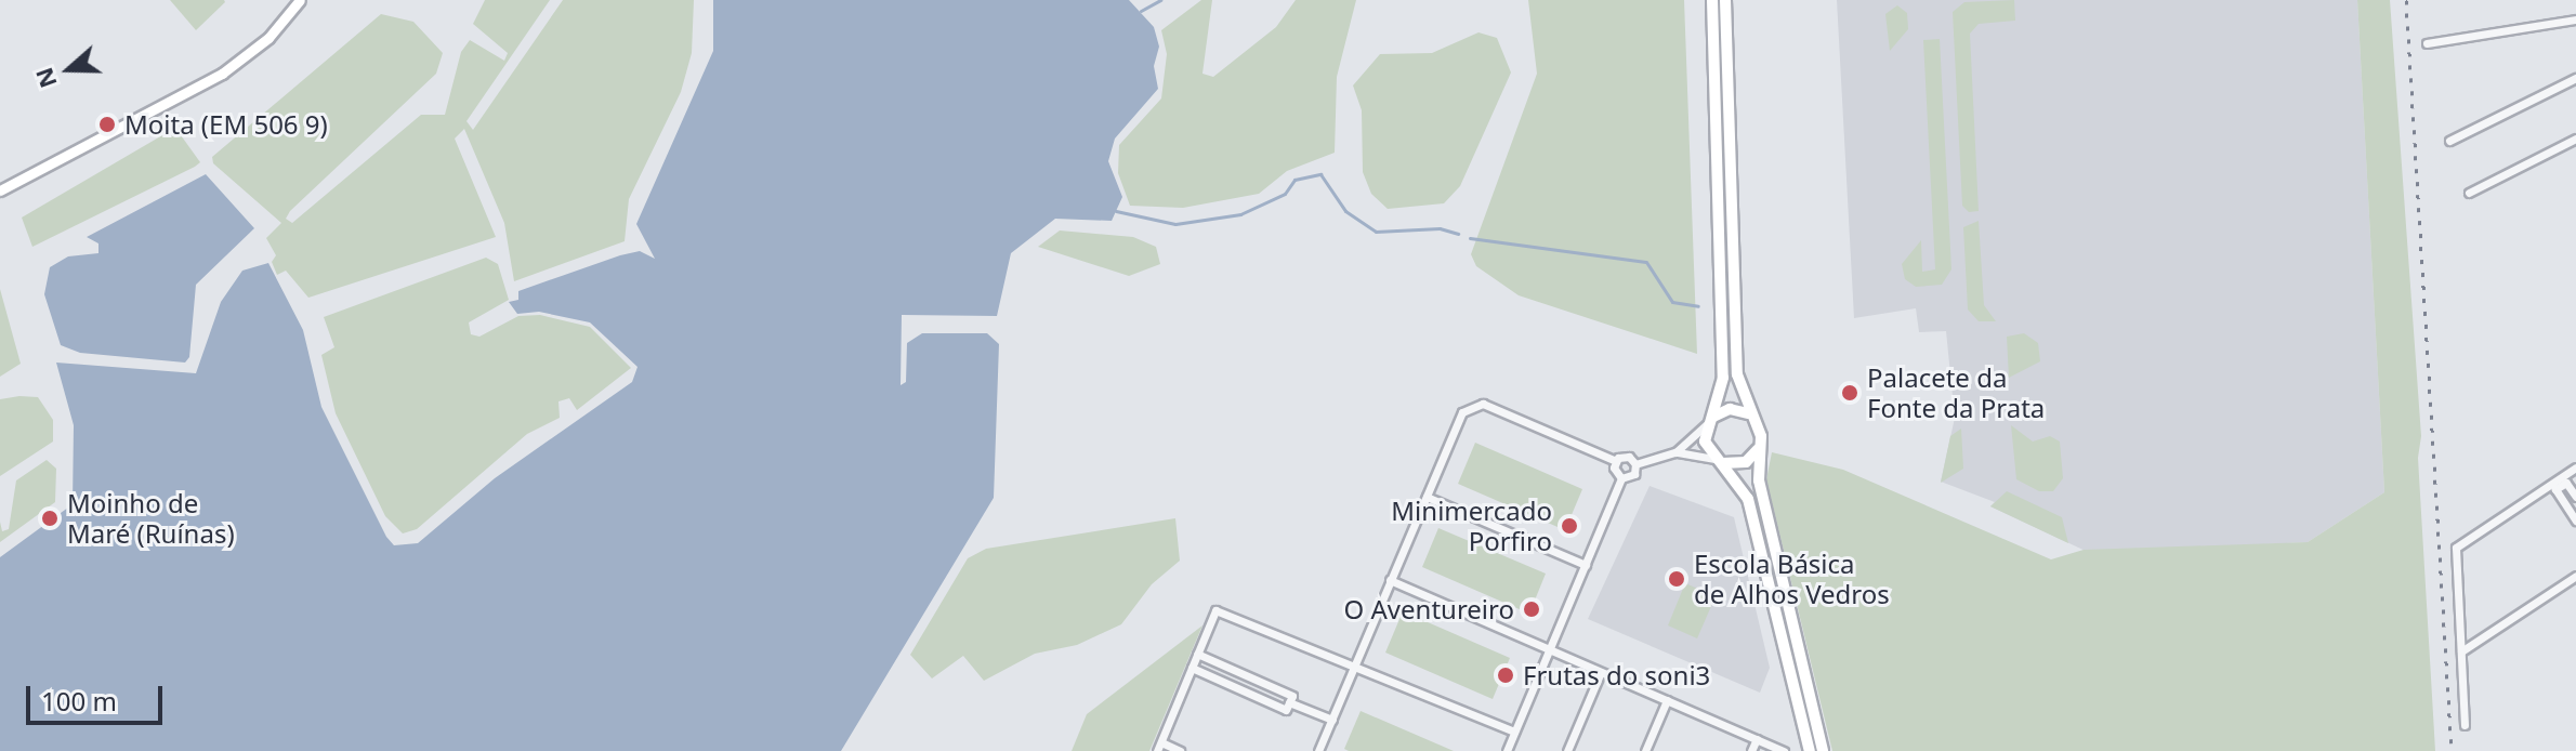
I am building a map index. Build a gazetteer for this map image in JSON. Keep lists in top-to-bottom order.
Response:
{
  "places": [
    "Moita (EM 506 9)",
    "Palacete da Fonte da Prata",
    "Moinho de Maré (Ruínas)",
    "Minimercado Porfiro",
    "Escola Básica de Alhos Vedros",
    "O Aventureiro",
    "Frutas do soni3"
  ],
  "scale_bar": "100 m",
  "north": "left"
}
